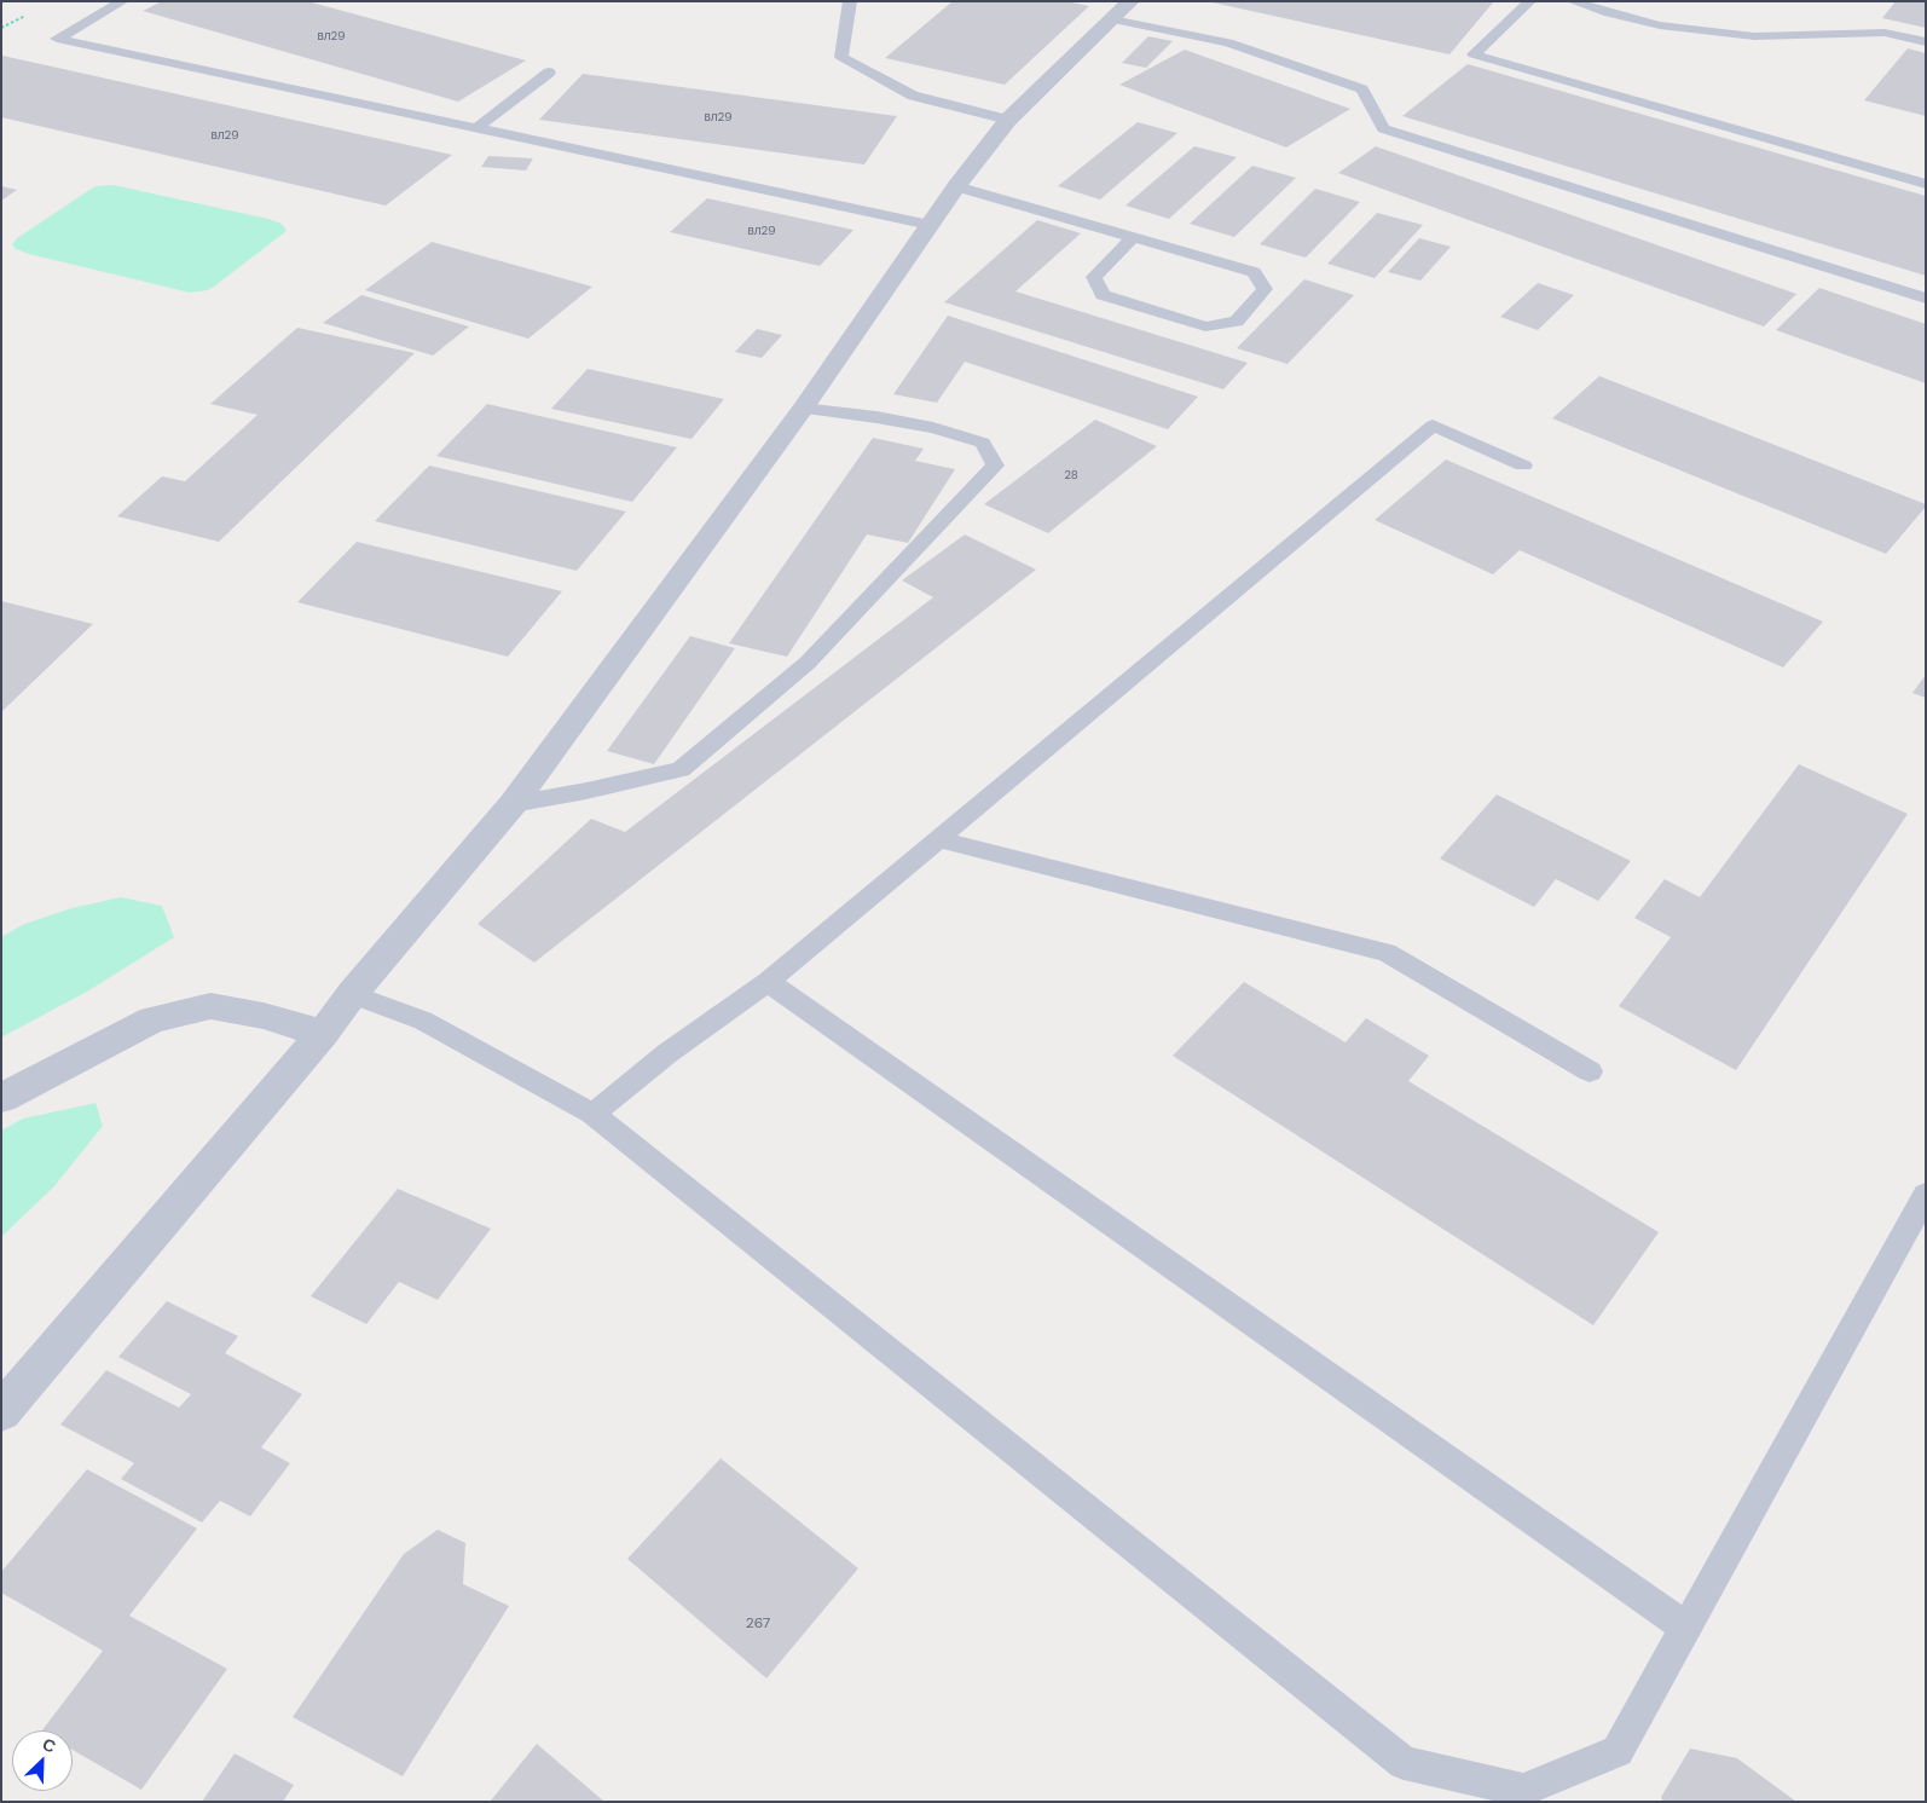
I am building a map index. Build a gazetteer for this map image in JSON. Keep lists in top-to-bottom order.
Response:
{
  "house_numbers": [
    "вл29",
    "вл29",
    "вл29",
    "вл29",
    "28",
    "267"
  ],
  "north": "top right"
}
